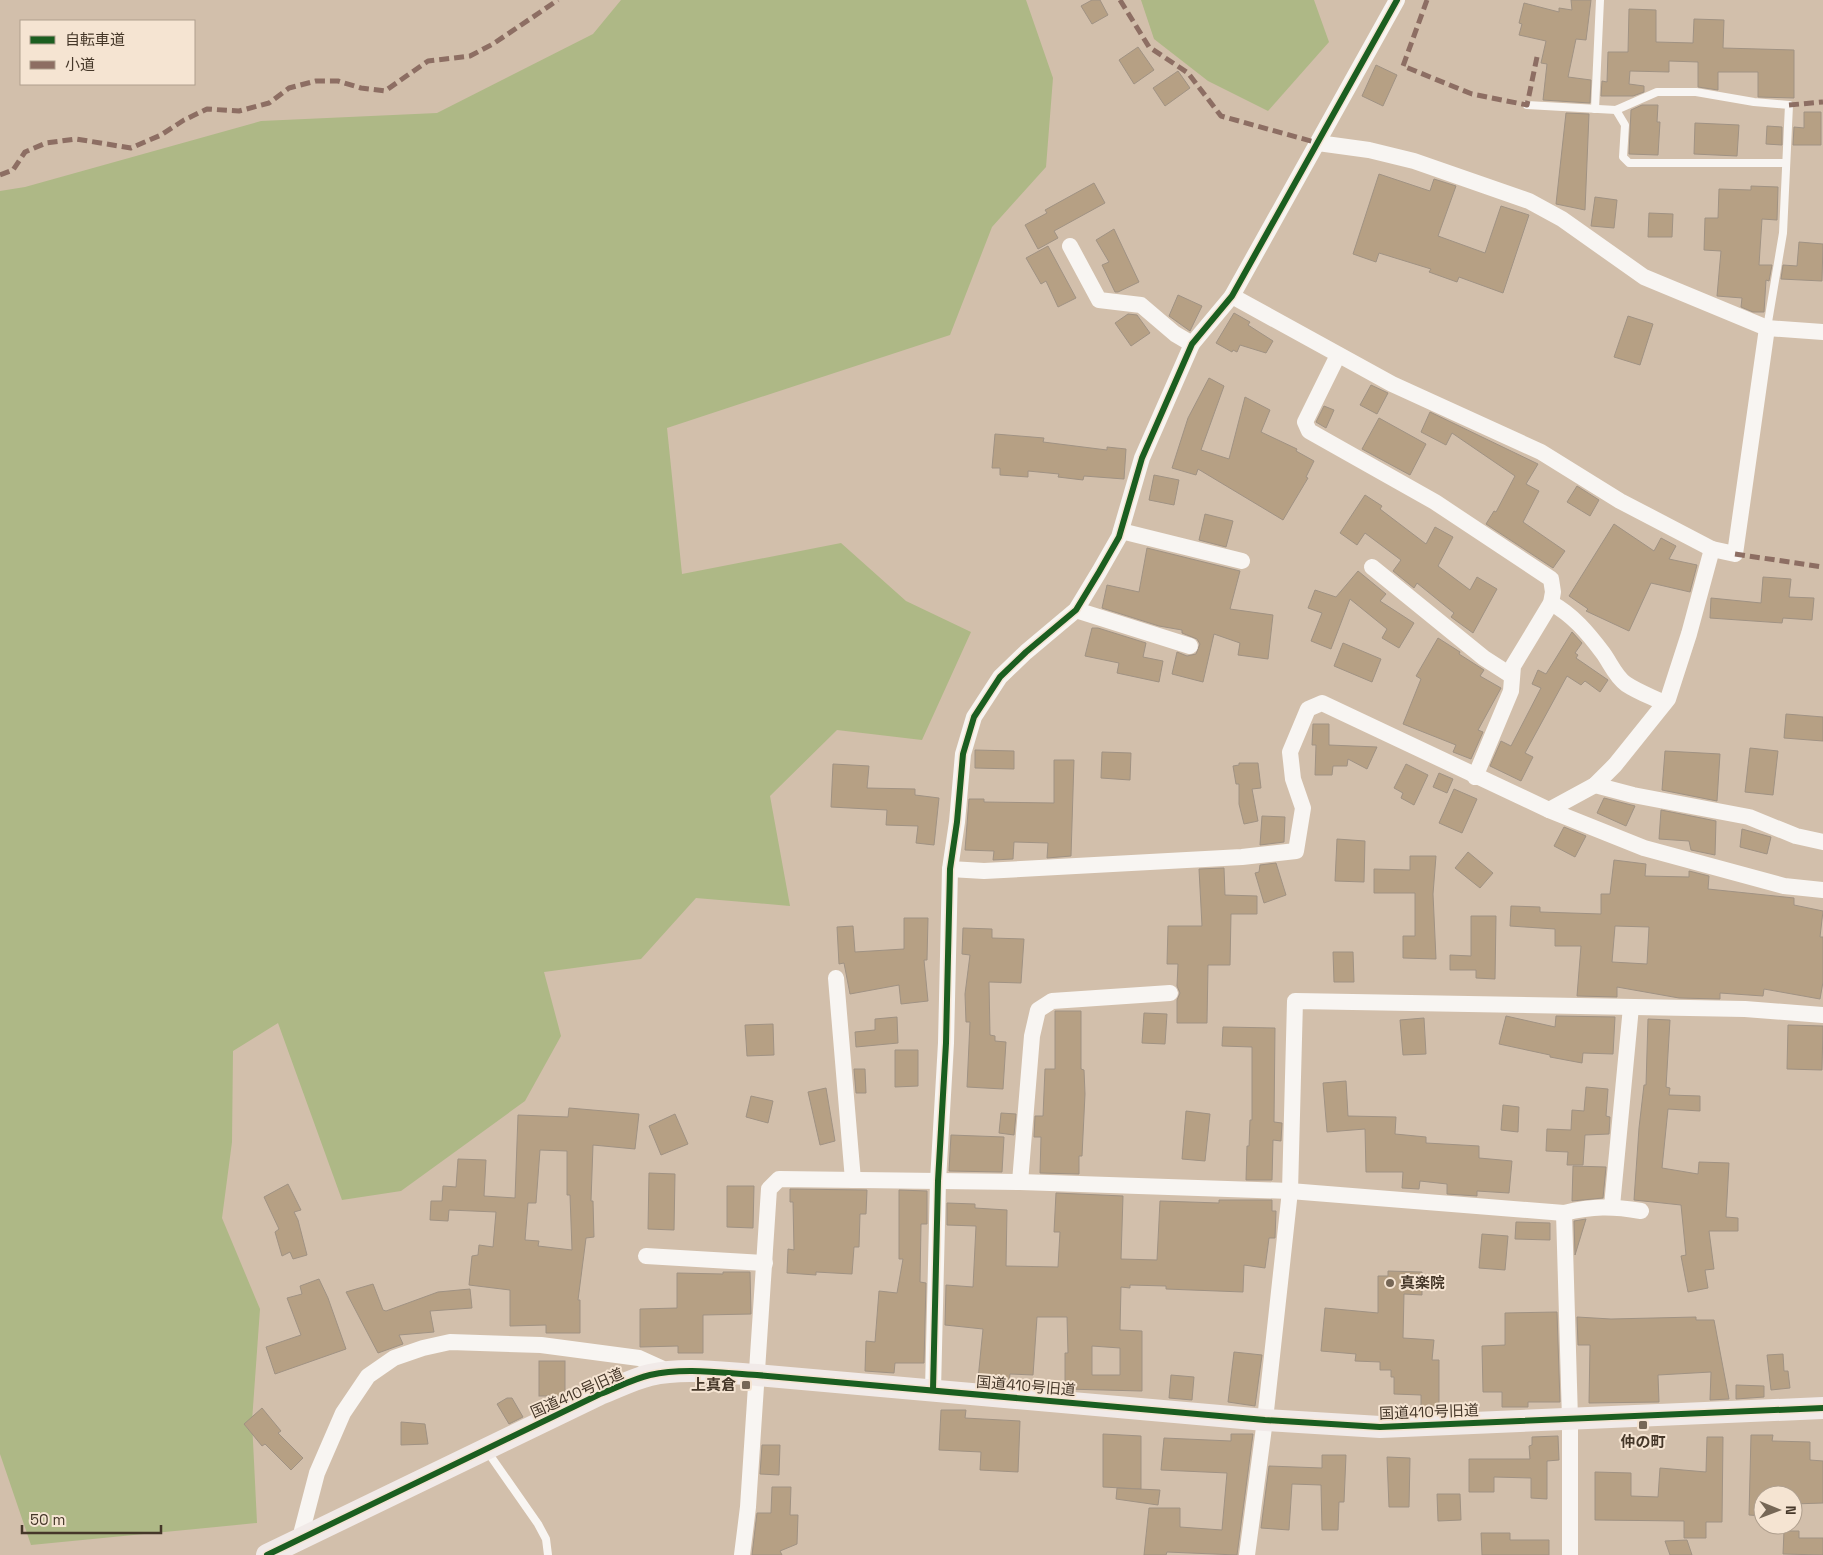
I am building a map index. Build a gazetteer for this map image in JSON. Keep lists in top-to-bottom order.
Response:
{
  "streets": {
    "street": ["国道410号旧道"]
  },
  "places": {
    "other": ["真楽院"],
    "transit": ["上真倉", "仲の町"]
  },
  "legend": ["自転車道", "小道"],
  "scale_bar": "50 m",
  "north": "right"
}
